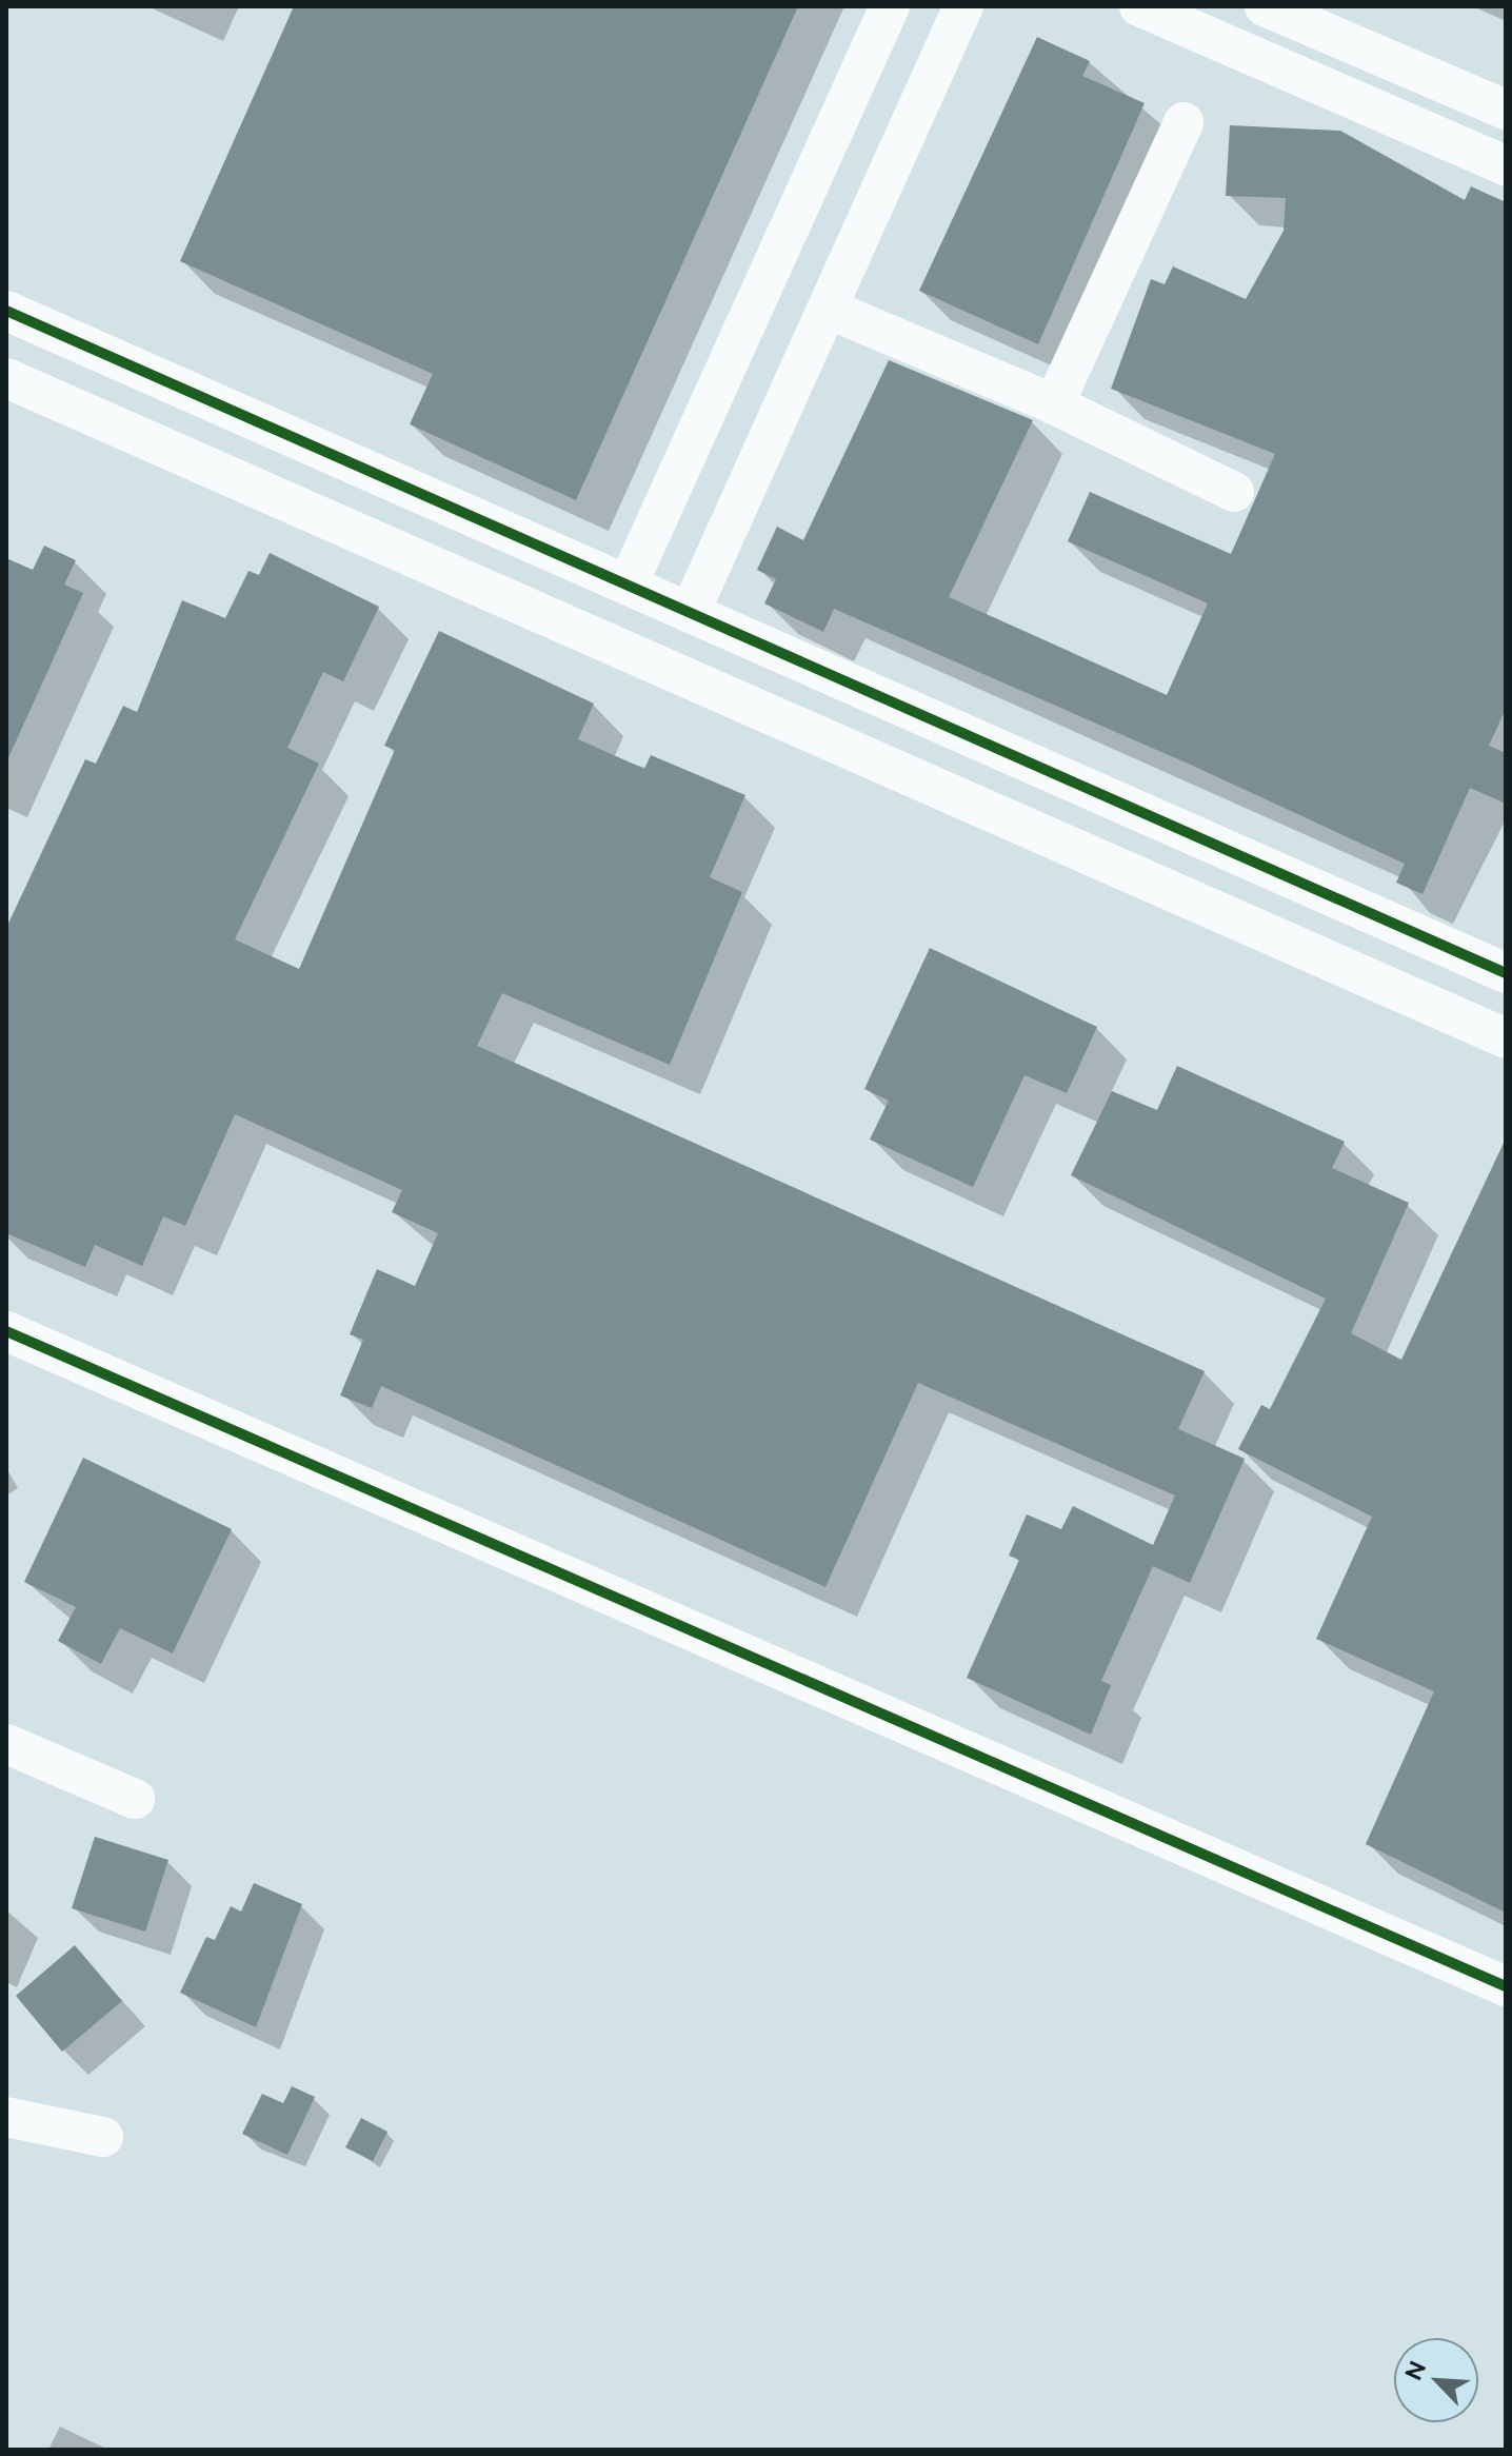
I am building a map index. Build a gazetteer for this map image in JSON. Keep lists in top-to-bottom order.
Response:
{
  "north": "top left"
}
